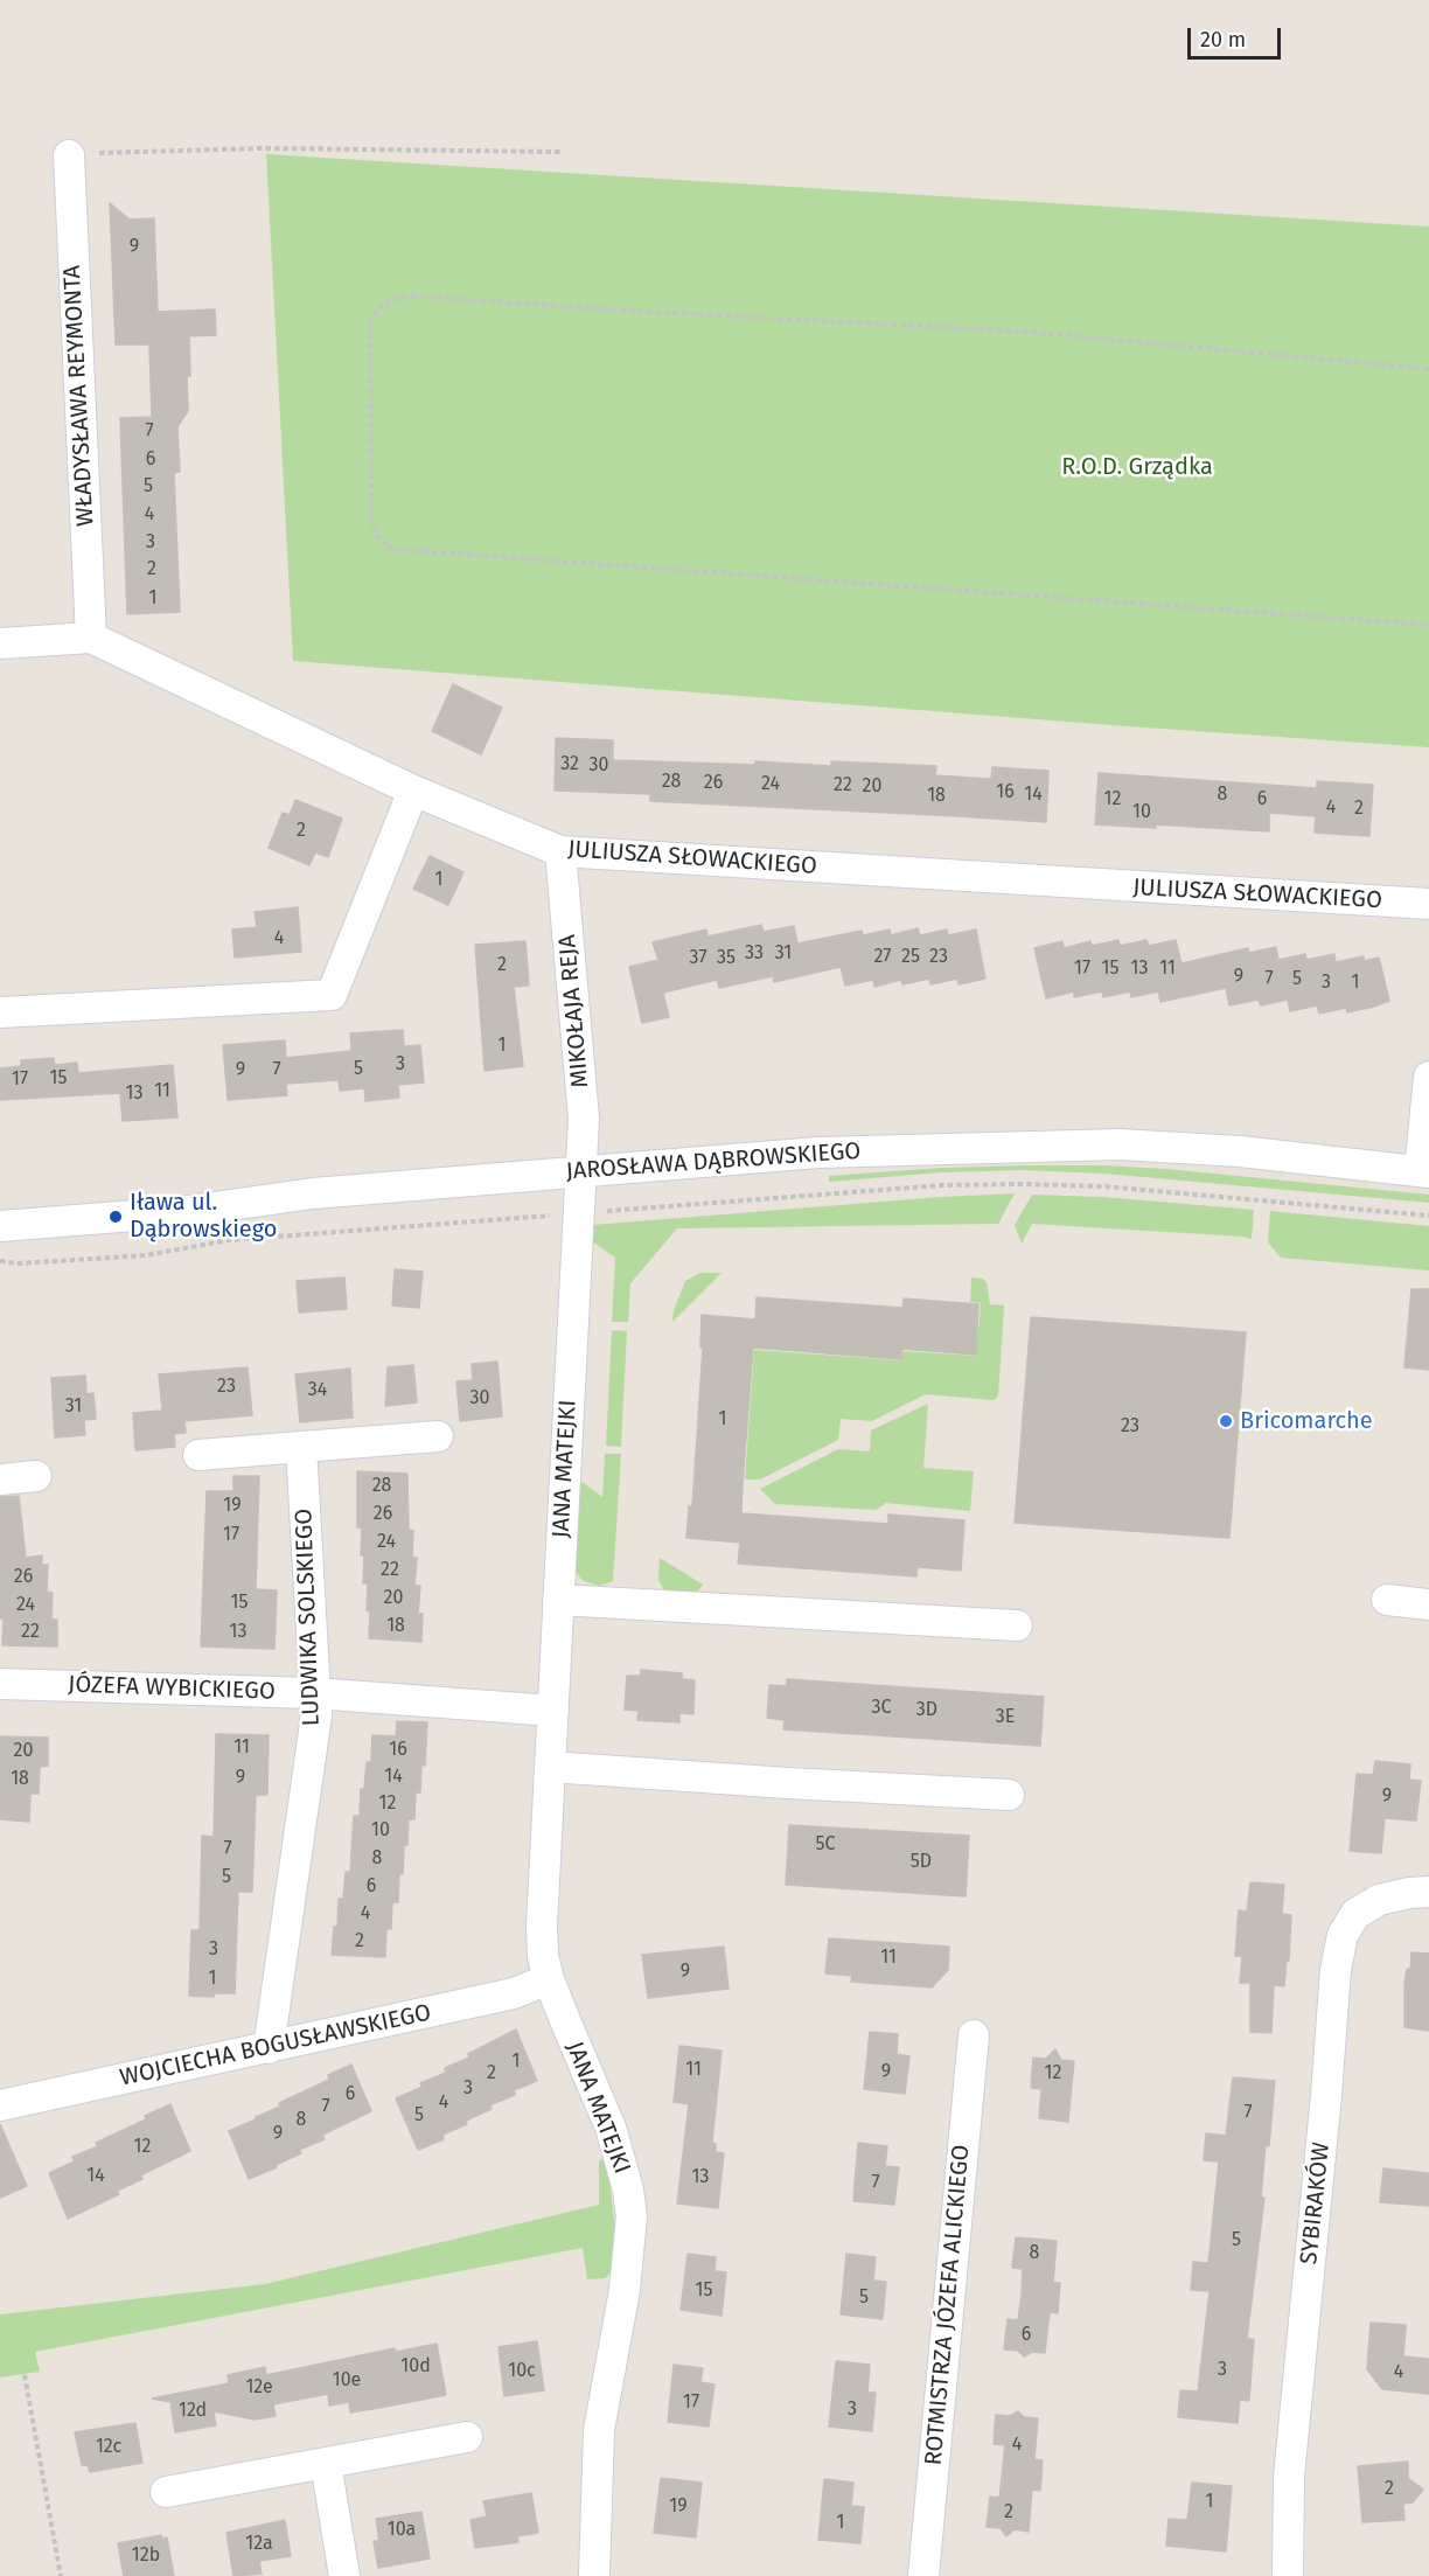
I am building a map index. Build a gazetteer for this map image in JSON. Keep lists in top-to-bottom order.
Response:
{
  "streets": {
    "street": [
      "WŁADYSŁAWA REYMONTA",
      "JULIUSZA SŁOWACKIEGO",
      "MIKOŁAJA REJA",
      "JAROSŁAWA DĄBROWSKIEGO",
      "JANA MATEJKI",
      "LUDWIKA SOLSKIEGO",
      "JÓZEFA WYBICKIEGO",
      "WOJCIECHA BOGUSŁAWSKIEGO",
      "SYBIRAKÓW",
      "ROTMISTRZA JÓZEFA ALICKIEGO"
    ]
  },
  "crossings": [
    ["WŁADYSŁAWA REYMONTA", "JULIUSZA SŁOWACKIEGO"],
    ["JULIUSZA SŁOWACKIEGO", "MIKOŁAJA REJA"],
    ["MIKOŁAJA REJA", "JAROSŁAWA DĄBROWSKIEGO"],
    ["MIKOŁAJA REJA", "JANA MATEJKI"],
    ["JAROSŁAWA DĄBROWSKIEGO", "JANA MATEJKI"],
    ["JANA MATEJKI", "JÓZEFA WYBICKIEGO"],
    ["JANA MATEJKI", "WOJCIECHA BOGUSŁAWSKIEGO"],
    ["LUDWIKA SOLSKIEGO", "JÓZEFA WYBICKIEGO"],
    ["LUDWIKA SOLSKIEGO", "WOJCIECHA BOGUSŁAWSKIEGO"]
  ],
  "parks": ["R.O.D. Grządka"],
  "places": ["Iława ul. Dąbrowskiego", "Bricomarche"],
  "house_numbers": [
    "9",
    "7",
    "6",
    "5",
    "4",
    "3",
    "2",
    "1",
    "32",
    "30",
    "28",
    "26",
    "24",
    "22",
    "20",
    "16",
    "14",
    "8",
    "18",
    "12",
    "6",
    "4",
    "2",
    "10",
    "2",
    "1",
    "4",
    "33",
    "31",
    "27",
    "25",
    "23",
    "37",
    "35",
    "2",
    "17",
    "15",
    "13",
    "11",
    "9",
    "7",
    "5",
    "3",
    "1",
    "1",
    "3",
    "5",
    "9",
    "7",
    "15",
    "17",
    "11",
    "13",
    "23",
    "34",
    "30",
    "31",
    "1",
    "23",
    "28",
    "19",
    "26",
    "17",
    "24",
    "22",
    "26",
    "20",
    "15",
    "24",
    "18",
    "22",
    "13",
    "3C",
    "3D",
    "3E",
    "11",
    "16",
    "20",
    "14",
    "9",
    "18",
    "9",
    "12",
    "10",
    "5C",
    "7",
    "8",
    "5D",
    "5",
    "6",
    "4",
    "2",
    "3",
    "11",
    "9",
    "1",
    "1",
    "11",
    "9",
    "2",
    "12",
    "3",
    "6",
    "4",
    "7",
    "7",
    "5",
    "8",
    "9",
    "12",
    "14",
    "13",
    "7",
    "5",
    "8",
    "15",
    "5",
    "6",
    "10d",
    "3",
    "10c",
    "4",
    "10e",
    "12e",
    "17",
    "3",
    "12d",
    "4",
    "12c",
    "2",
    "1",
    "19",
    "2",
    "1",
    "10a",
    "12a",
    "12b"
  ],
  "scale_bar": "20 m"
}
